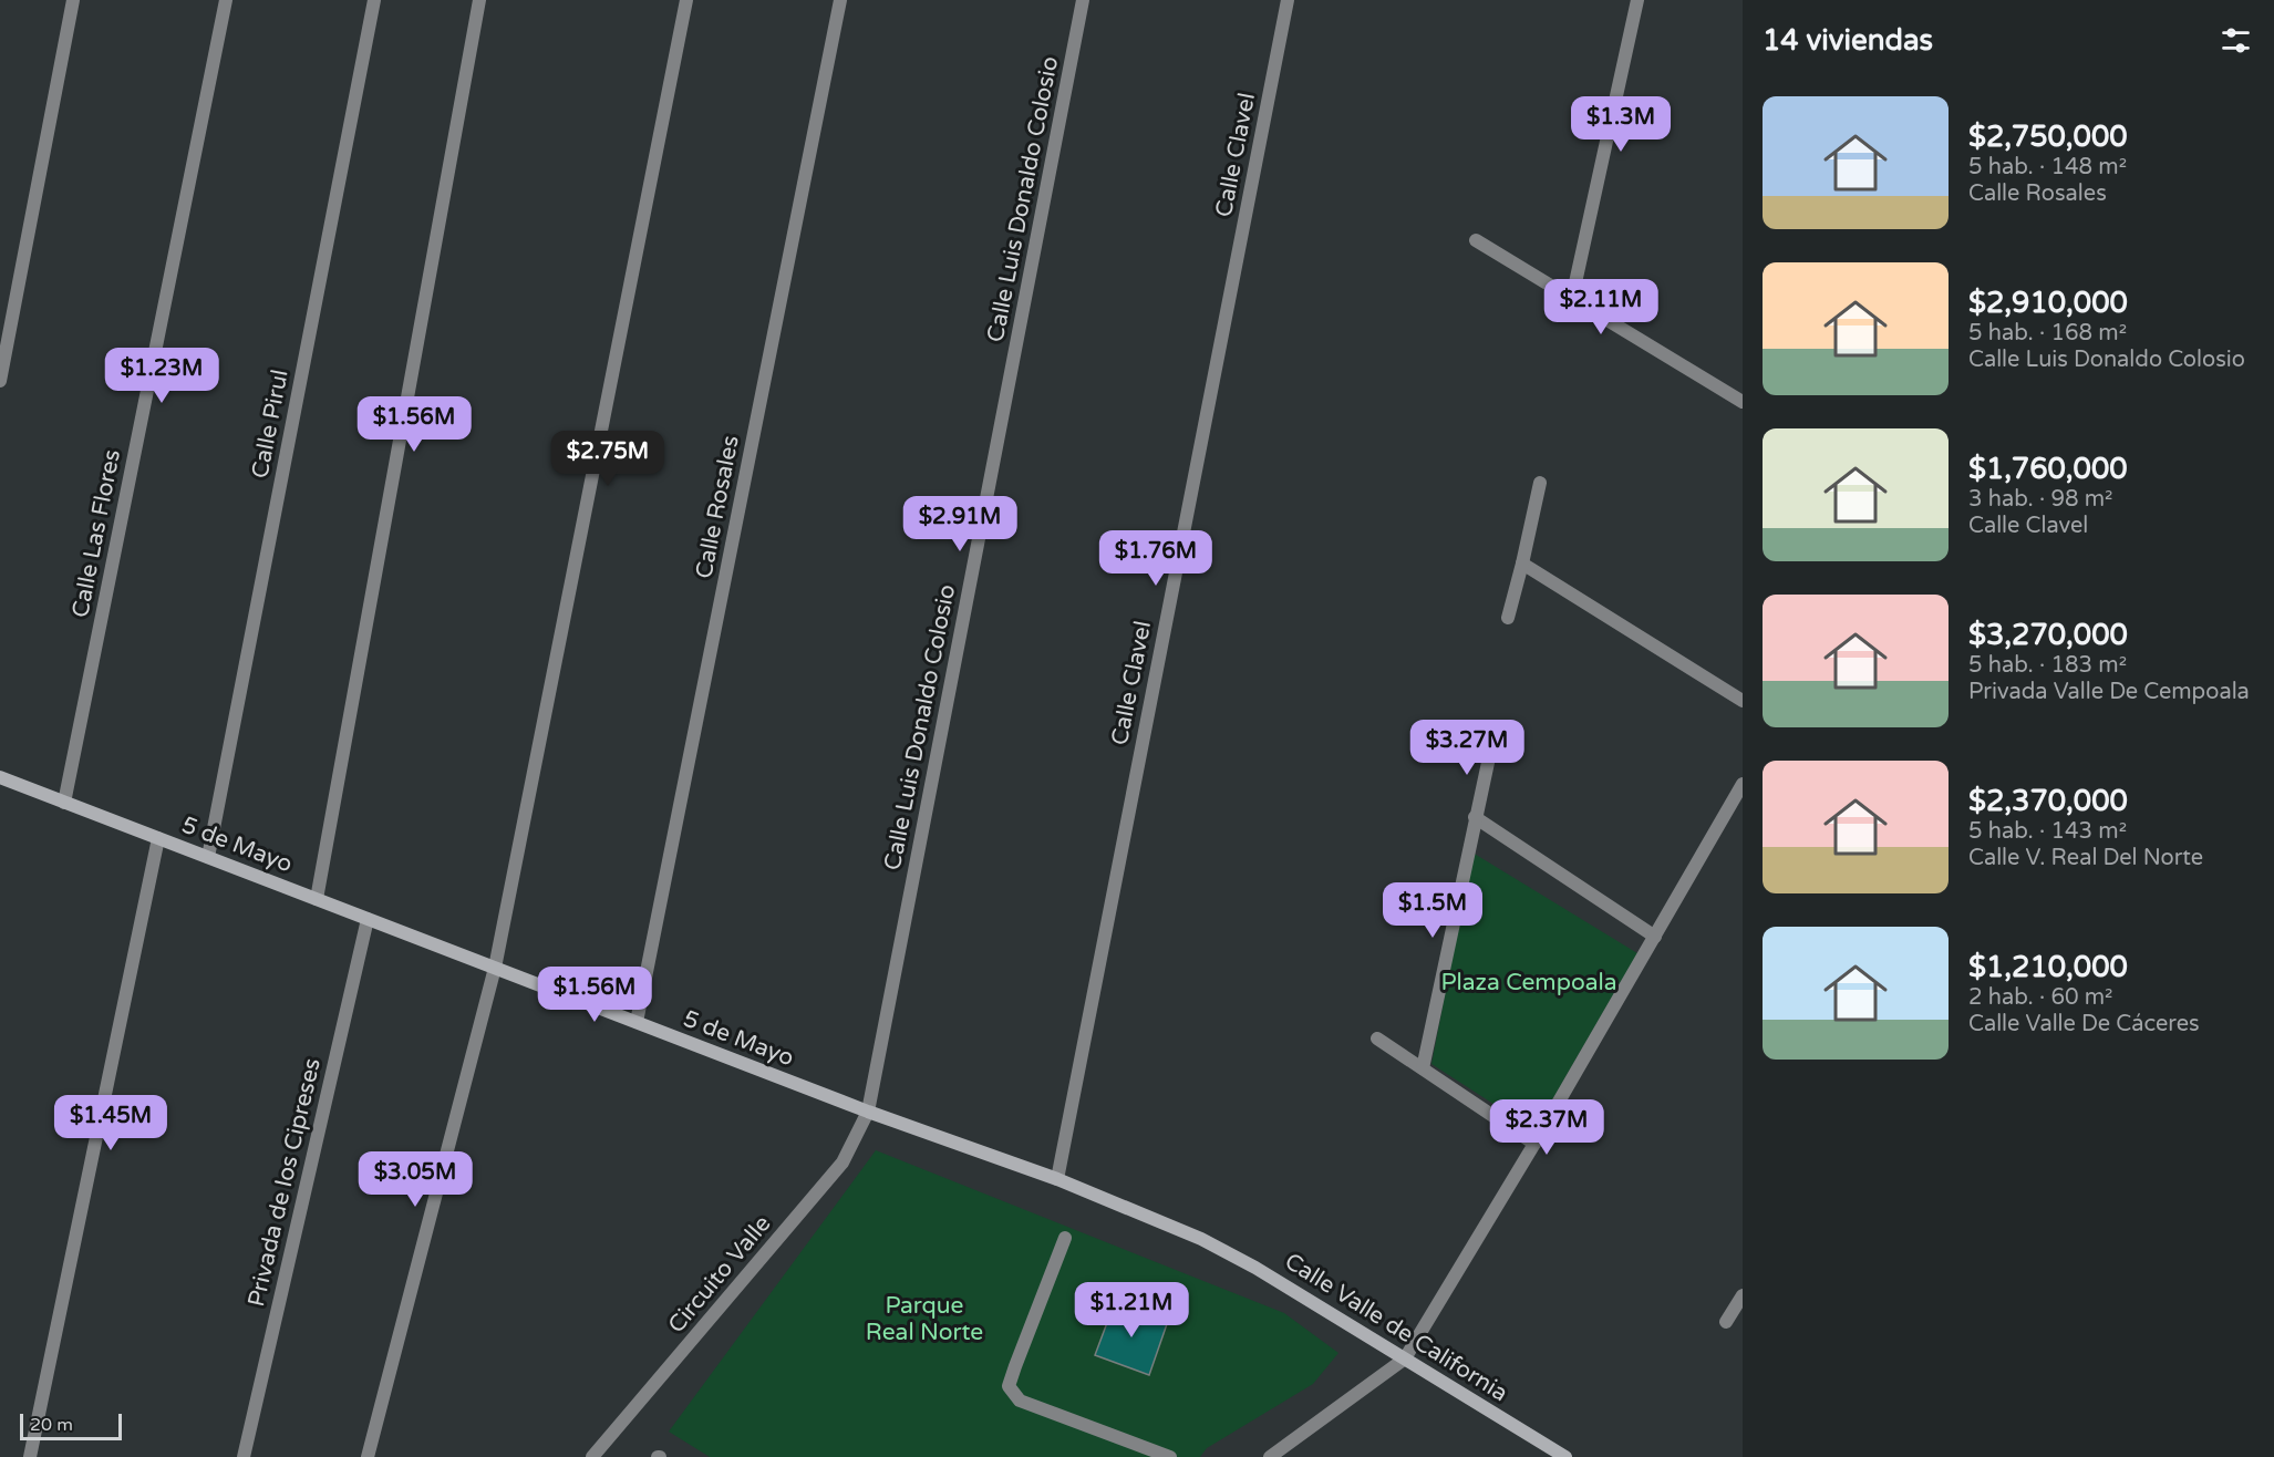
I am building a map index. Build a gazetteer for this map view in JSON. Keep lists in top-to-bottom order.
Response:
{
  "streets": {
    "street": [
      "Calle Clavel",
      "Calle Luis Donaldo Colosio",
      "Calle Pirul",
      "Calle Rosales",
      "Calle Las Flores",
      "5 de Mayo",
      "Privada de los Cipreses",
      "Circuito Valle",
      "Calle Valle de California"
    ]
  },
  "crossings": [
    ["Calle Clavel", "5 de Mayo"],
    ["Calle Luis Donaldo Colosio", "5 de Mayo"],
    ["Calle Luis Donaldo Colosio", "Circuito Valle"],
    ["Calle Pirul", "5 de Mayo"],
    ["Calle Rosales", "5 de Mayo"],
    ["Calle Las Flores", "5 de Mayo"],
    ["5 de Mayo", "Privada de los Cipreses"],
    ["5 de Mayo", "Circuito Valle"],
    ["5 de Mayo", "Calle Valle de California"]
  ],
  "parks": ["Plaza Cempoala", "Parque Real Norte"],
  "scale_bar": "20 m",
  "page": {
    "heading": "14 viviendas",
    "list": [
      {
        "name": "$2,750,000",
        "note": "5 hab. · 148 m² · Calle Rosales"
      },
      {
        "name": "$2,910,000",
        "note": "5 hab. · 168 m² · Calle Luis Donaldo Colosio"
      },
      {
        "name": "$1,760,000",
        "note": "3 hab. · 98 m² · Calle Clavel"
      },
      {
        "name": "$3,270,000",
        "note": "5 hab. · 183 m² · Privada Valle De Cempoala"
      },
      {
        "name": "$2,370,000",
        "note": "5 hab. · 143 m² · Calle V. Real Del Norte"
      },
      {
        "name": "$1,210,000",
        "note": "2 hab. · 60 m² · Calle Valle De Cáceres"
      }
    ],
    "price": [
      "$1.3M",
      "$2.11M",
      "$1.23M",
      "$1.56M",
      "$2.75M",
      "$2.91M",
      "$1.76M",
      "$3.27M",
      "$1.5M",
      "$1.56M",
      "$1.45M",
      "$2.37M",
      "$3.05M",
      "$1.21M"
    ],
    "scale": "20 m"
  }
}
